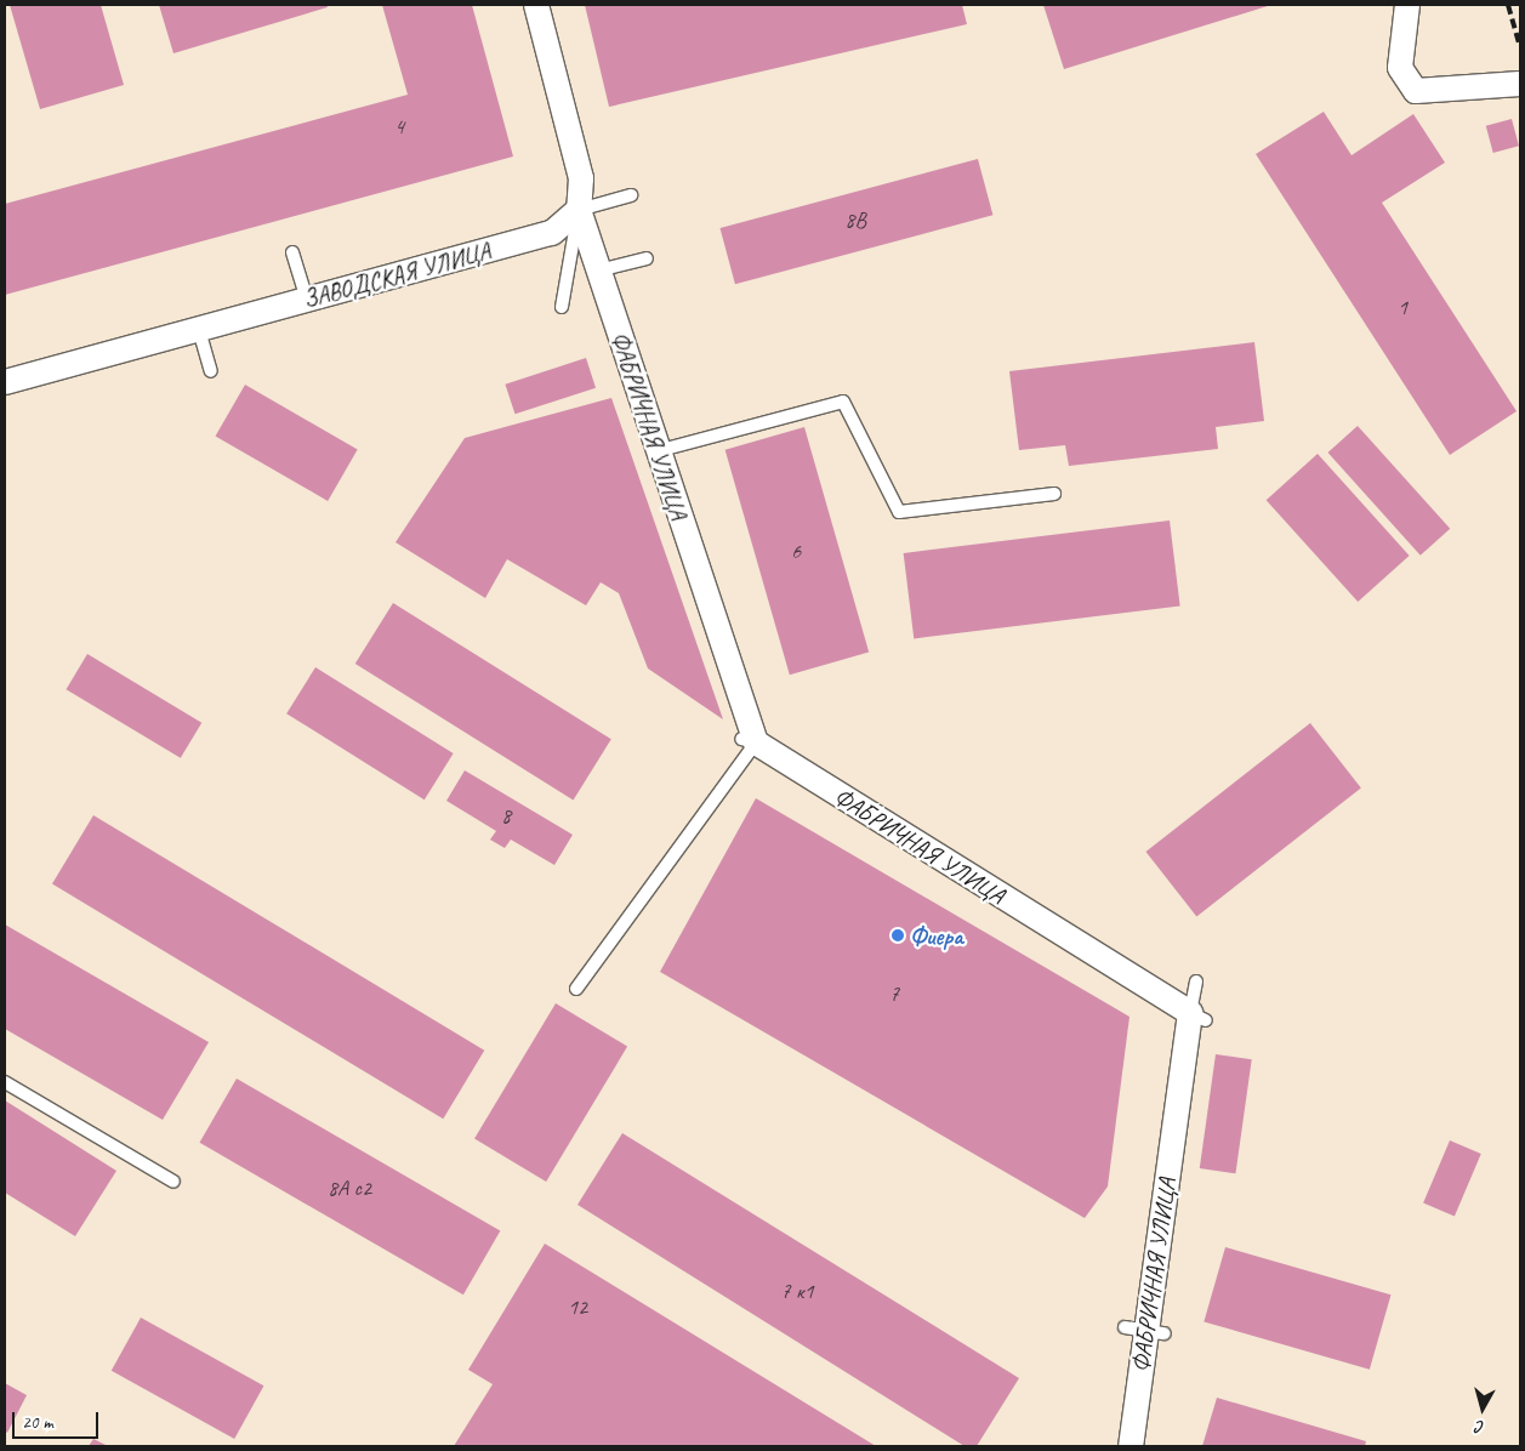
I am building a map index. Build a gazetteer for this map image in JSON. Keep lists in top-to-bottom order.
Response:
{
  "streets": {
    "street": ["ЗАВОДСКАЯ УЛИЦА", "ФАБРИЧНАЯ УЛИЦА"]
  },
  "crossings": [
    ["ЗАВОДСКАЯ УЛИЦА", "ФАБРИЧНАЯ УЛИЦА"]
  ],
  "places": ["Фиера"],
  "house_numbers": [
    "4",
    "8В",
    "1",
    "6",
    "8",
    "7",
    "8А с2",
    "7 к1",
    "12"
  ],
  "scale_bar": "20 m",
  "north": "bottom"
}
